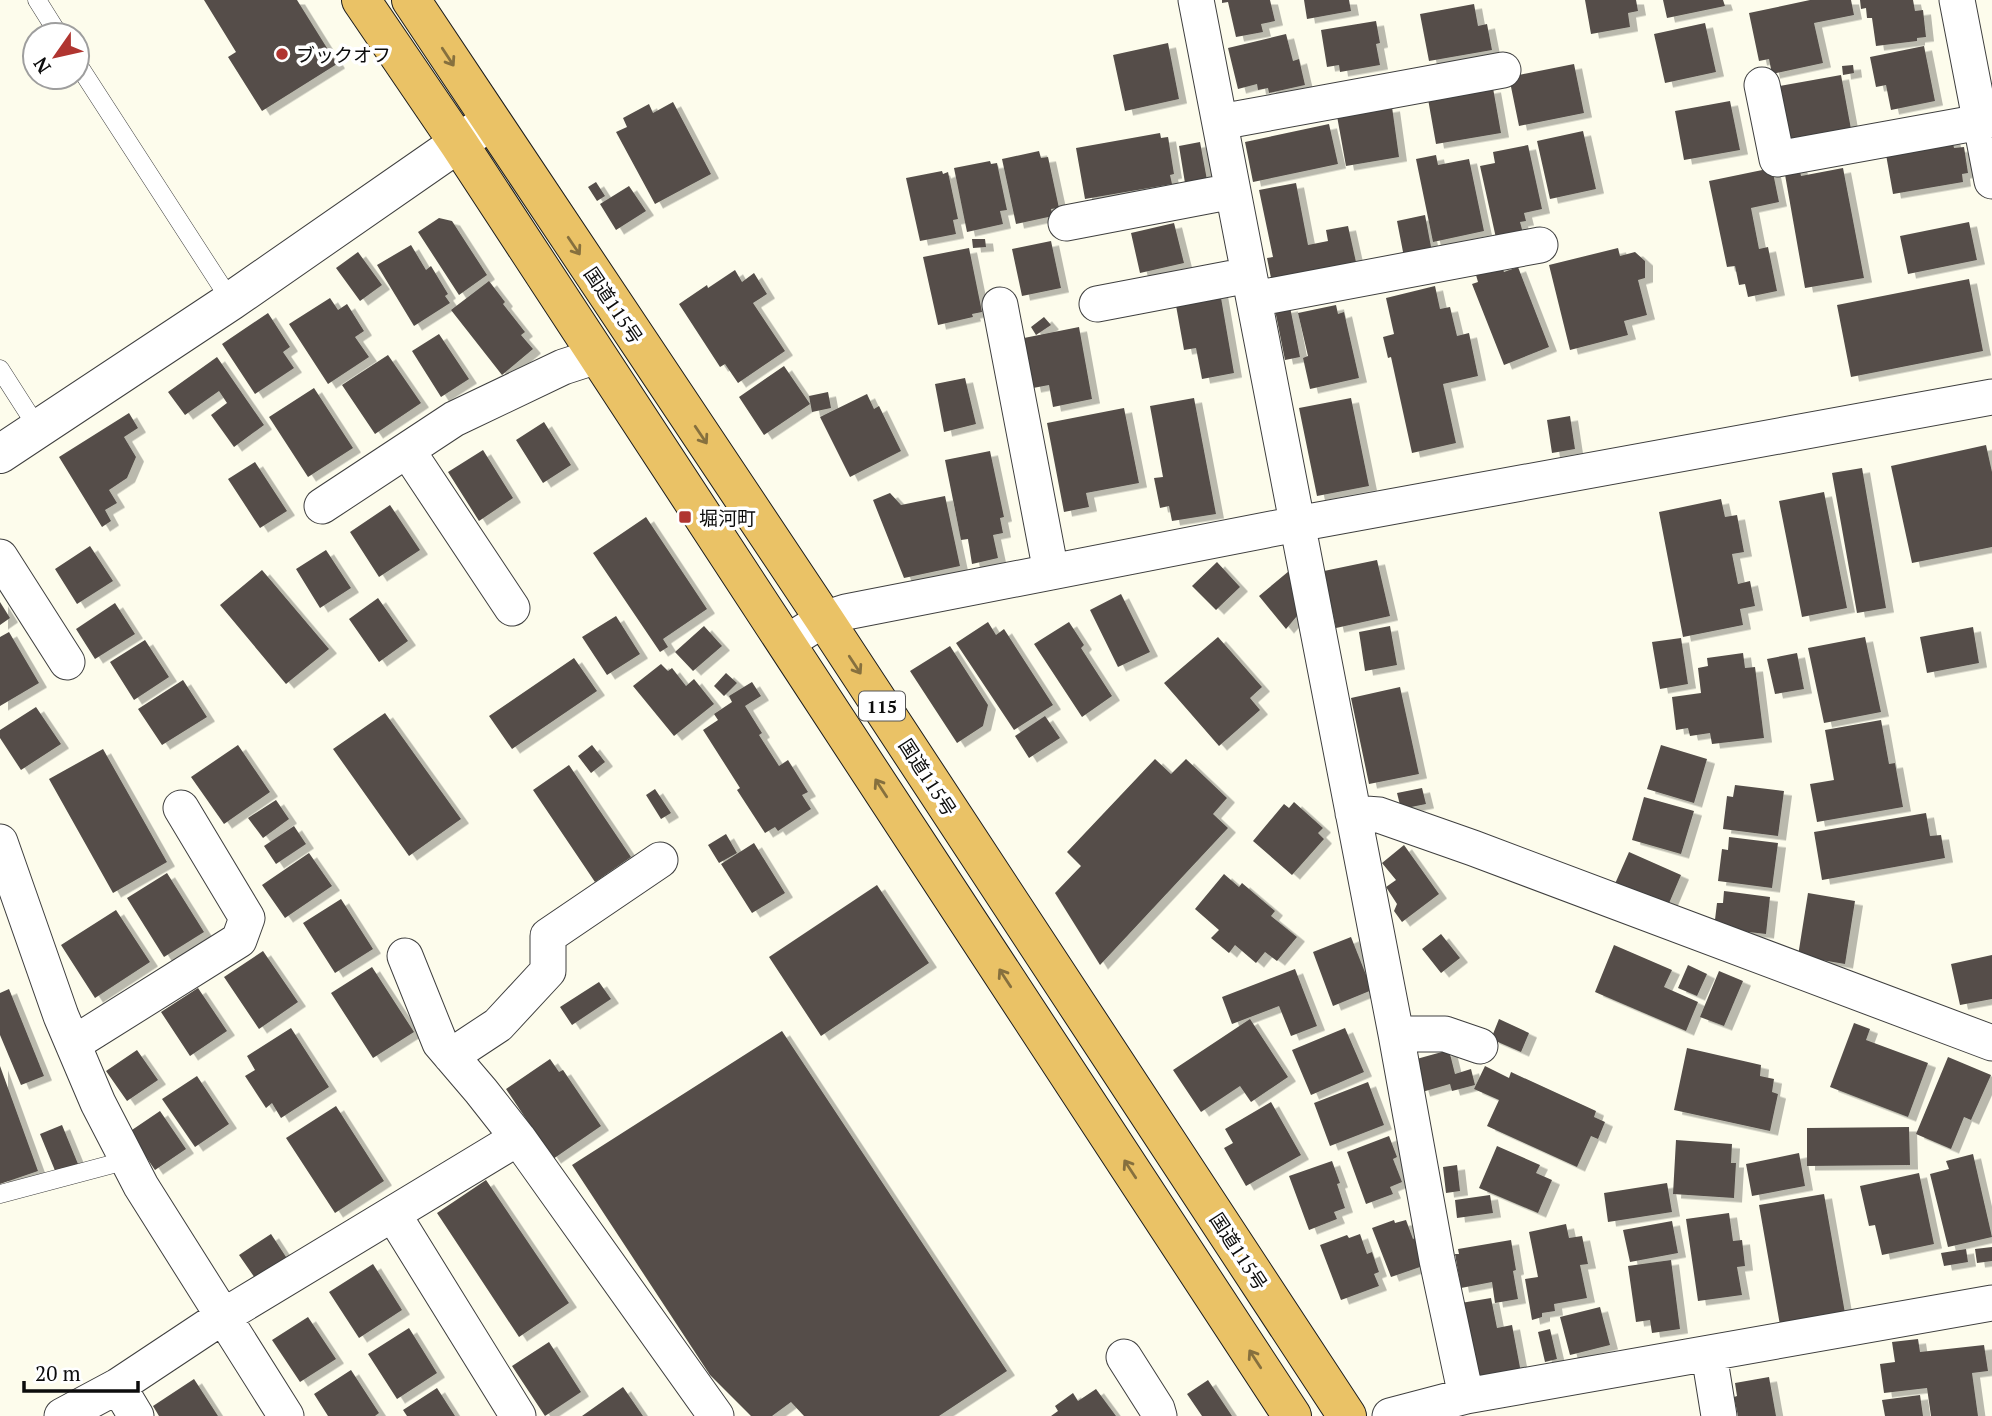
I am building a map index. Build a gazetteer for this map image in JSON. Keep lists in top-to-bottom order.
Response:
{
  "streets": {
    "highway": ["国道115号", "115"]
  },
  "places": {
    "other": ["ブックオフ"],
    "transit": ["堀河町"]
  },
  "scale_bar": "20 m",
  "north": "bottom left"
}
